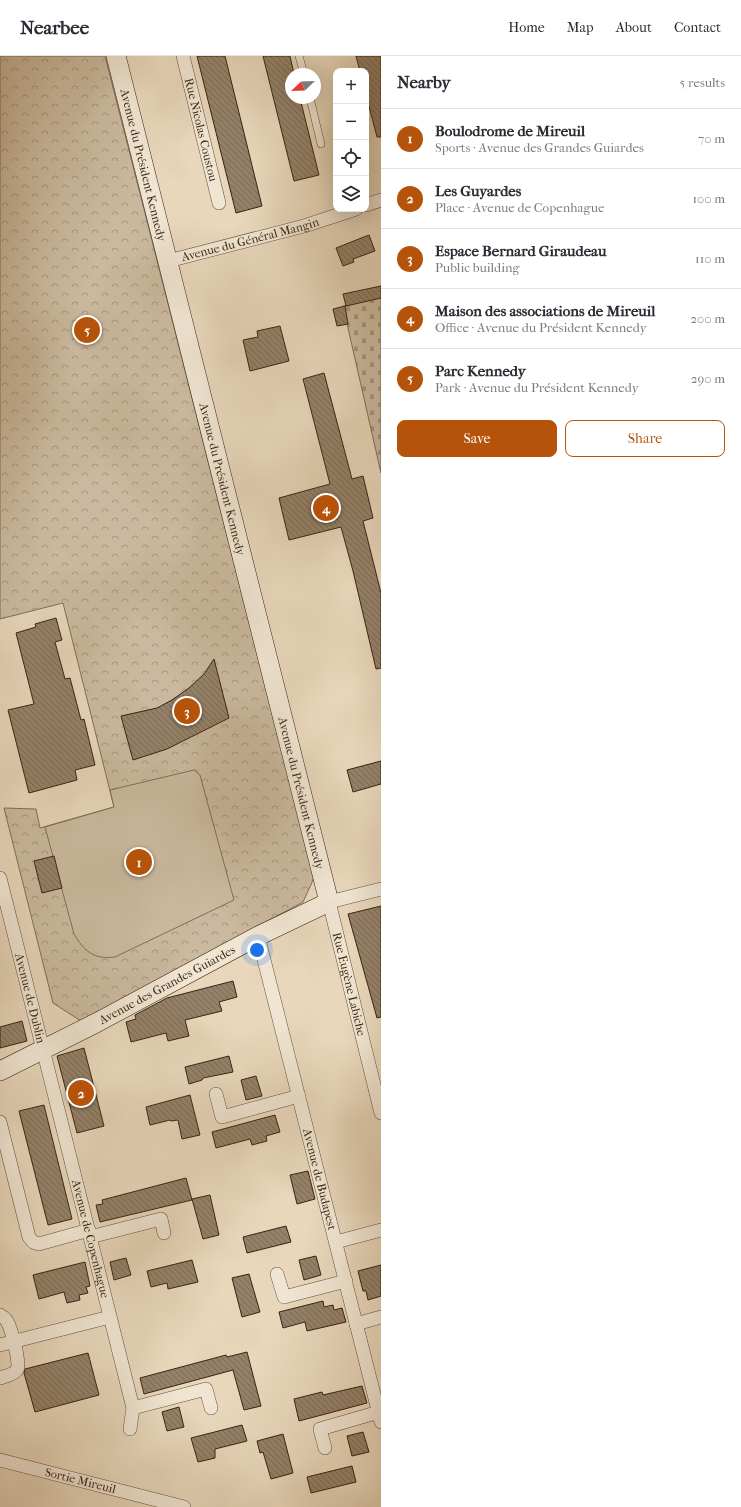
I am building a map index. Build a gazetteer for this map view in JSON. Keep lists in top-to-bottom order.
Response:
{
  "streets": {
    "street": [
      "Rue Nicolas Coustou",
      "Avenue du Président Kennedy",
      "Avenue du Général Mangin",
      "Rue Eugène Labiche",
      "Avenue des Grandes Guiardes",
      "Avenue de Dublin",
      "Avenue de Budapest",
      "Avenue de Copenhague",
      "Sortie Mireuil"
    ]
  },
  "crossings": [
    ["Avenue du Président Kennedy", "Avenue du Général Mangin"],
    ["Avenue du Président Kennedy", "Rue Eugène Labiche"],
    ["Avenue du Président Kennedy", "Avenue des Grandes Guiardes"],
    ["Rue Eugène Labiche", "Avenue des Grandes Guiardes"],
    ["Avenue des Grandes Guiardes", "Avenue de Dublin"],
    ["Avenue des Grandes Guiardes", "Avenue de Budapest"],
    ["Avenue des Grandes Guiardes", "Avenue de Copenhague"],
    ["Avenue de Dublin", "Avenue de Copenhague"]
  ],
  "north": "bottom left",
  "page": {
    "header": "Nearbee",
    "nav": [
      "Home",
      "Map",
      "About",
      "Contact"
    ],
    "heading": ["Nearby", "5 results"],
    "map_buttons": ["+", "−"],
    "list": [
      {
        "mark": "1",
        "name": "Boulodrome de Mireuil",
        "note": "Sports · Avenue des Grandes Guiardes",
        "value": "70 m"
      },
      {
        "mark": "2",
        "name": "Les Guyardes",
        "note": "Place · Avenue de Copenhague",
        "value": "100 m"
      },
      {
        "mark": "3",
        "name": "Espace Bernard Giraudeau",
        "note": "Public building",
        "value": "110 m"
      },
      {
        "mark": "4",
        "name": "Maison des associations de Mireuil",
        "note": "Office · Avenue du Président Kennedy",
        "value": "200 m"
      },
      {
        "mark": "5",
        "name": "Parc Kennedy",
        "note": "Park · Avenue du Président Kennedy",
        "value": "290 m"
      }
    ],
    "pins": [
      "5",
      "4",
      "3",
      "1",
      "2"
    ],
    "buttons": ["Save", "Share"]
  }
}
